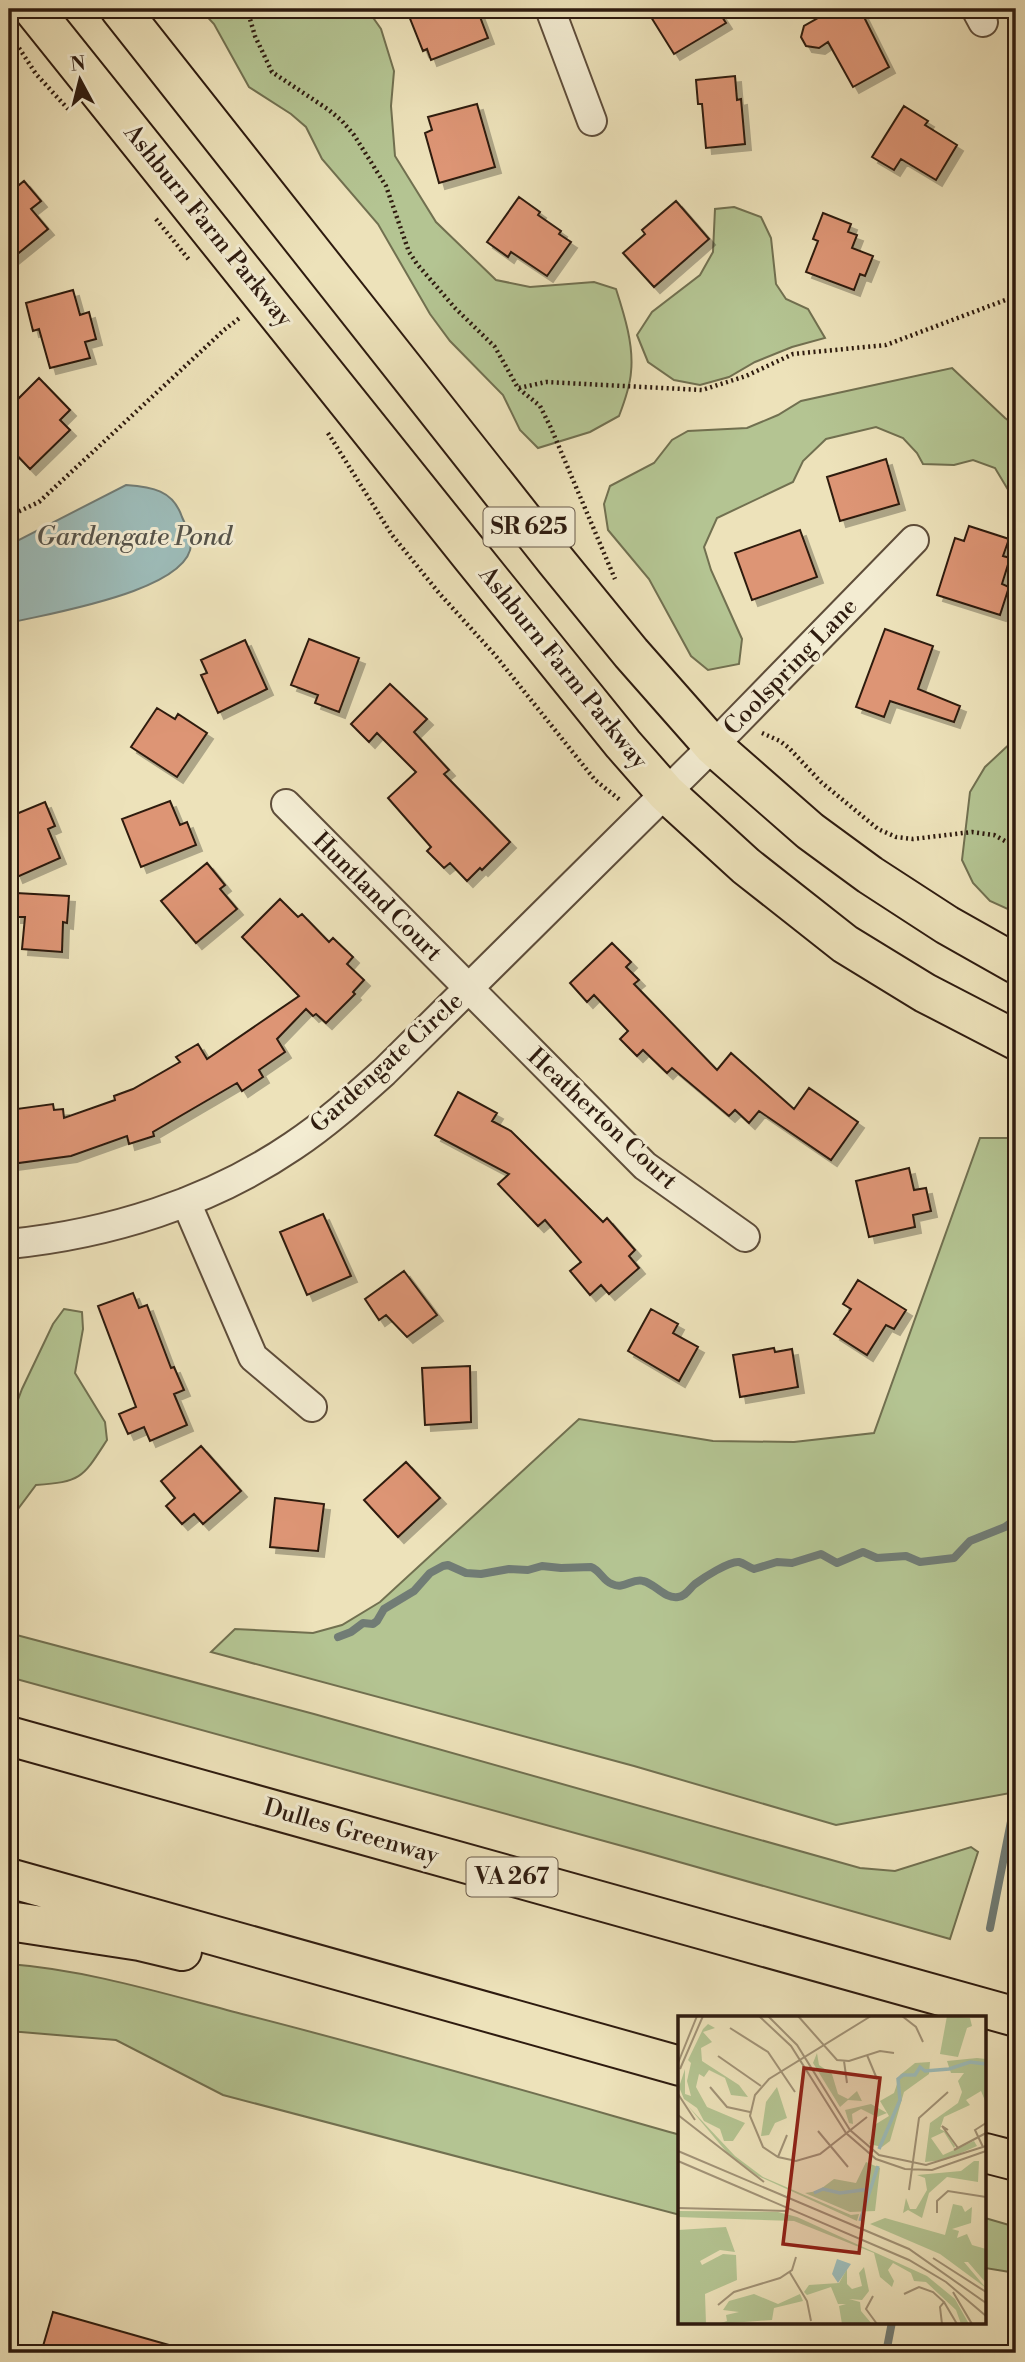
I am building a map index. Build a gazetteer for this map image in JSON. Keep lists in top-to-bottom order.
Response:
{
  "streets": {
    "main road": [
      "Ashburn Farm Parkway",
      "SR 625",
      "Dulles Greenway",
      "VA 267"
    ],
    "street": [
      "Coolspring Lane",
      "Huntland Court",
      "Gardengate Circle",
      "Heatherton Court"
    ]
  },
  "crossings": [
    ["Ashburn Farm Parkway", "Coolspring Lane"],
    ["Ashburn Farm Parkway", "Gardengate Circle"],
    ["SR 625", "Coolspring Lane"],
    ["Coolspring Lane", "Gardengate Circle"],
    ["Huntland Court", "Gardengate Circle"],
    ["Huntland Court", "Heatherton Court"],
    ["Gardengate Circle", "Heatherton Court"]
  ],
  "water": ["Gardengate Pond"],
  "north": "top"
}
